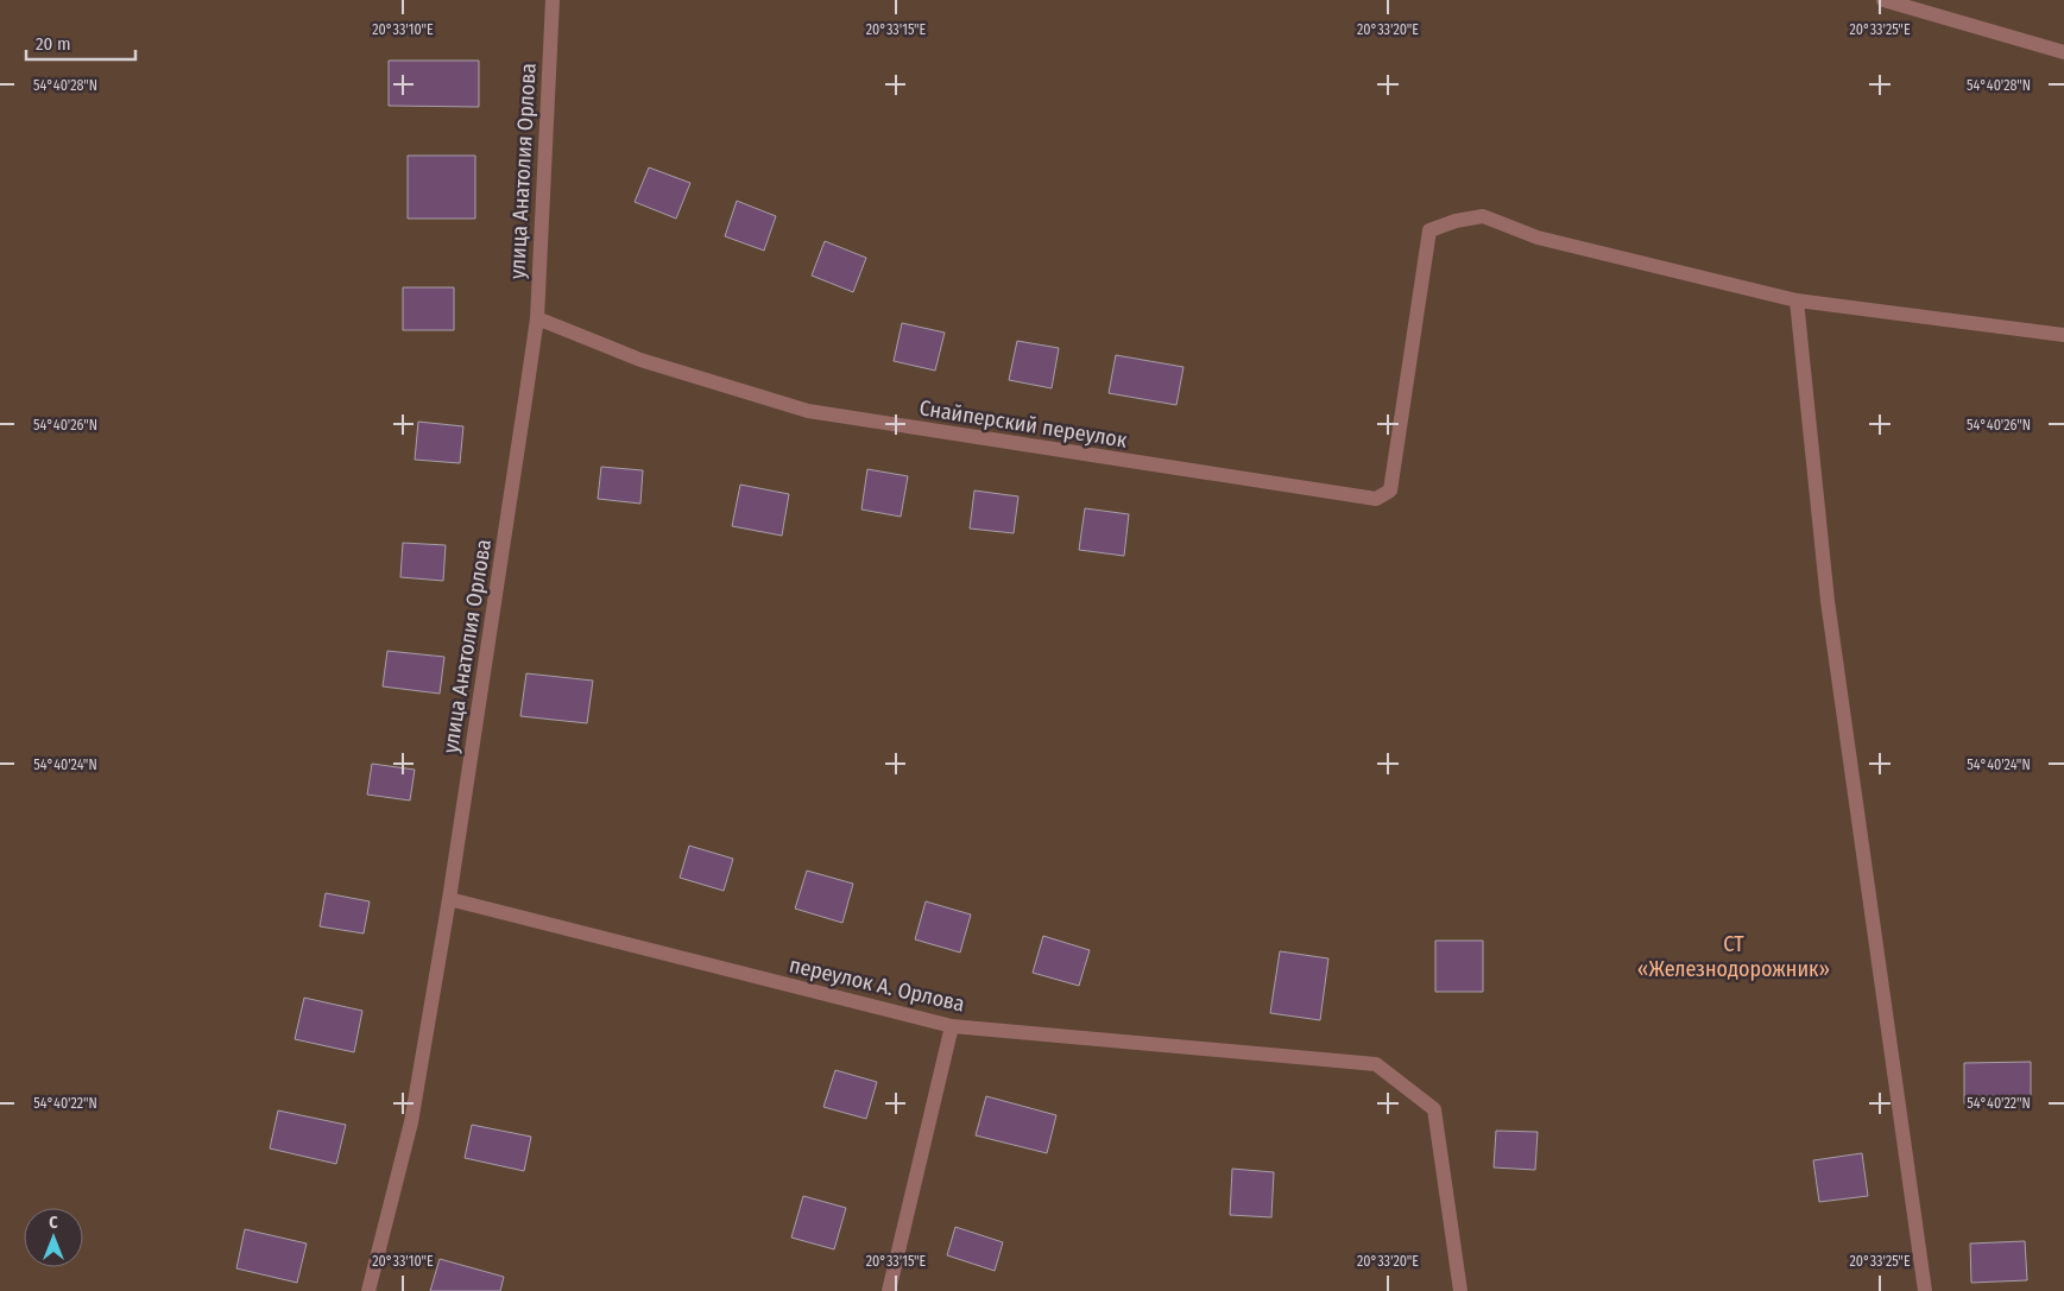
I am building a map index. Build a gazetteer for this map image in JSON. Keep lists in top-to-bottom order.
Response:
{
  "streets": {
    "street": ["улица Анатолия Орлова", "Снайперский переулок", "переулок А. Орлова"]
  },
  "crossings": [
    ["улица Анатолия Орлова", "Снайперский переулок"],
    ["улица Анатолия Орлова", "переулок А. Орлова"]
  ],
  "parks": ["СТ «Железнодорожник»"],
  "scale_bar": "20 m",
  "north": "top",
  "coordinates": [
    "20°33'10\"E",
    "20°33'15\"E",
    "20°33'20\"E",
    "20°33'25\"E",
    "54°40'28\"N",
    "54°40'26\"N",
    "54°40'24\"N",
    "54°40'22\"N"
  ]
}
